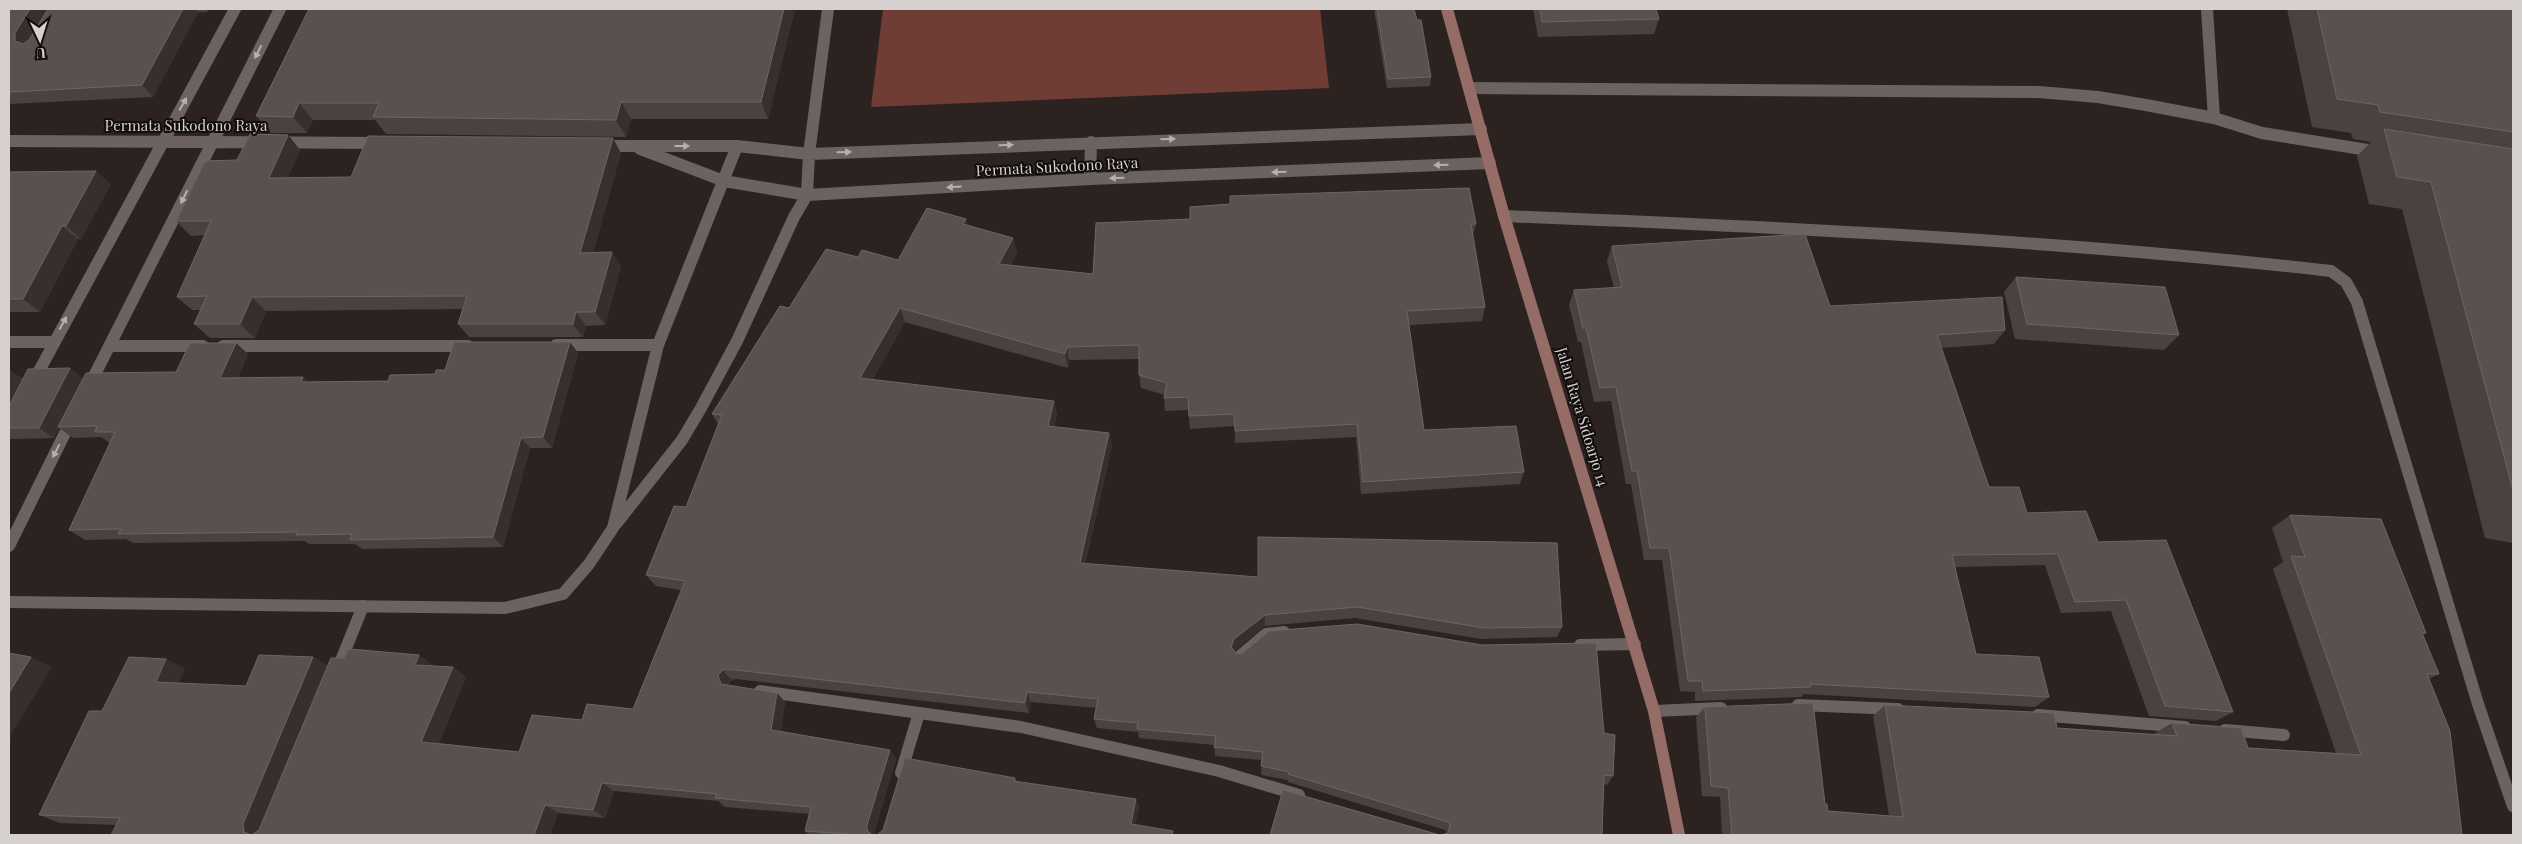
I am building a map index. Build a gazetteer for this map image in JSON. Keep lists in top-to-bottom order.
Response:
{
  "streets": {
    "main road": ["Jalan Raya Sidoarjo 14"],
    "street": ["Permata Sukodono Raya"]
  },
  "crossings": [
    ["Permata Sukodono Raya", "Jalan Raya Sidoarjo 14"]
  ],
  "north": "bottom"
}
